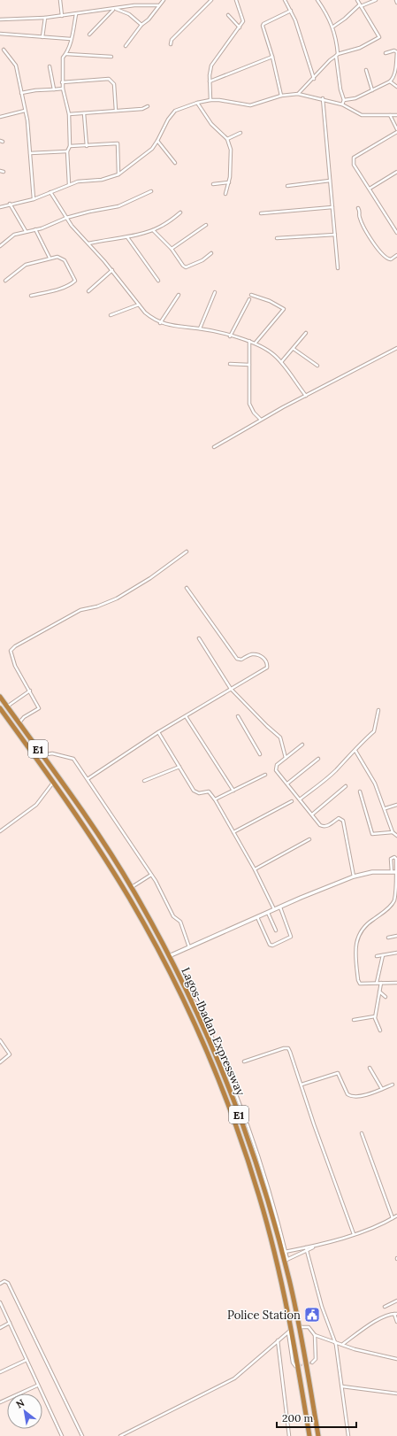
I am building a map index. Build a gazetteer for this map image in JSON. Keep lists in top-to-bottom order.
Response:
{
  "streets": {
    "highway": ["E1", "Lagos-Ibadan Expressway"]
  },
  "places": {
    "public building": ["Police Station"]
  },
  "scale_bar": "200 m",
  "north": "top left"
}
